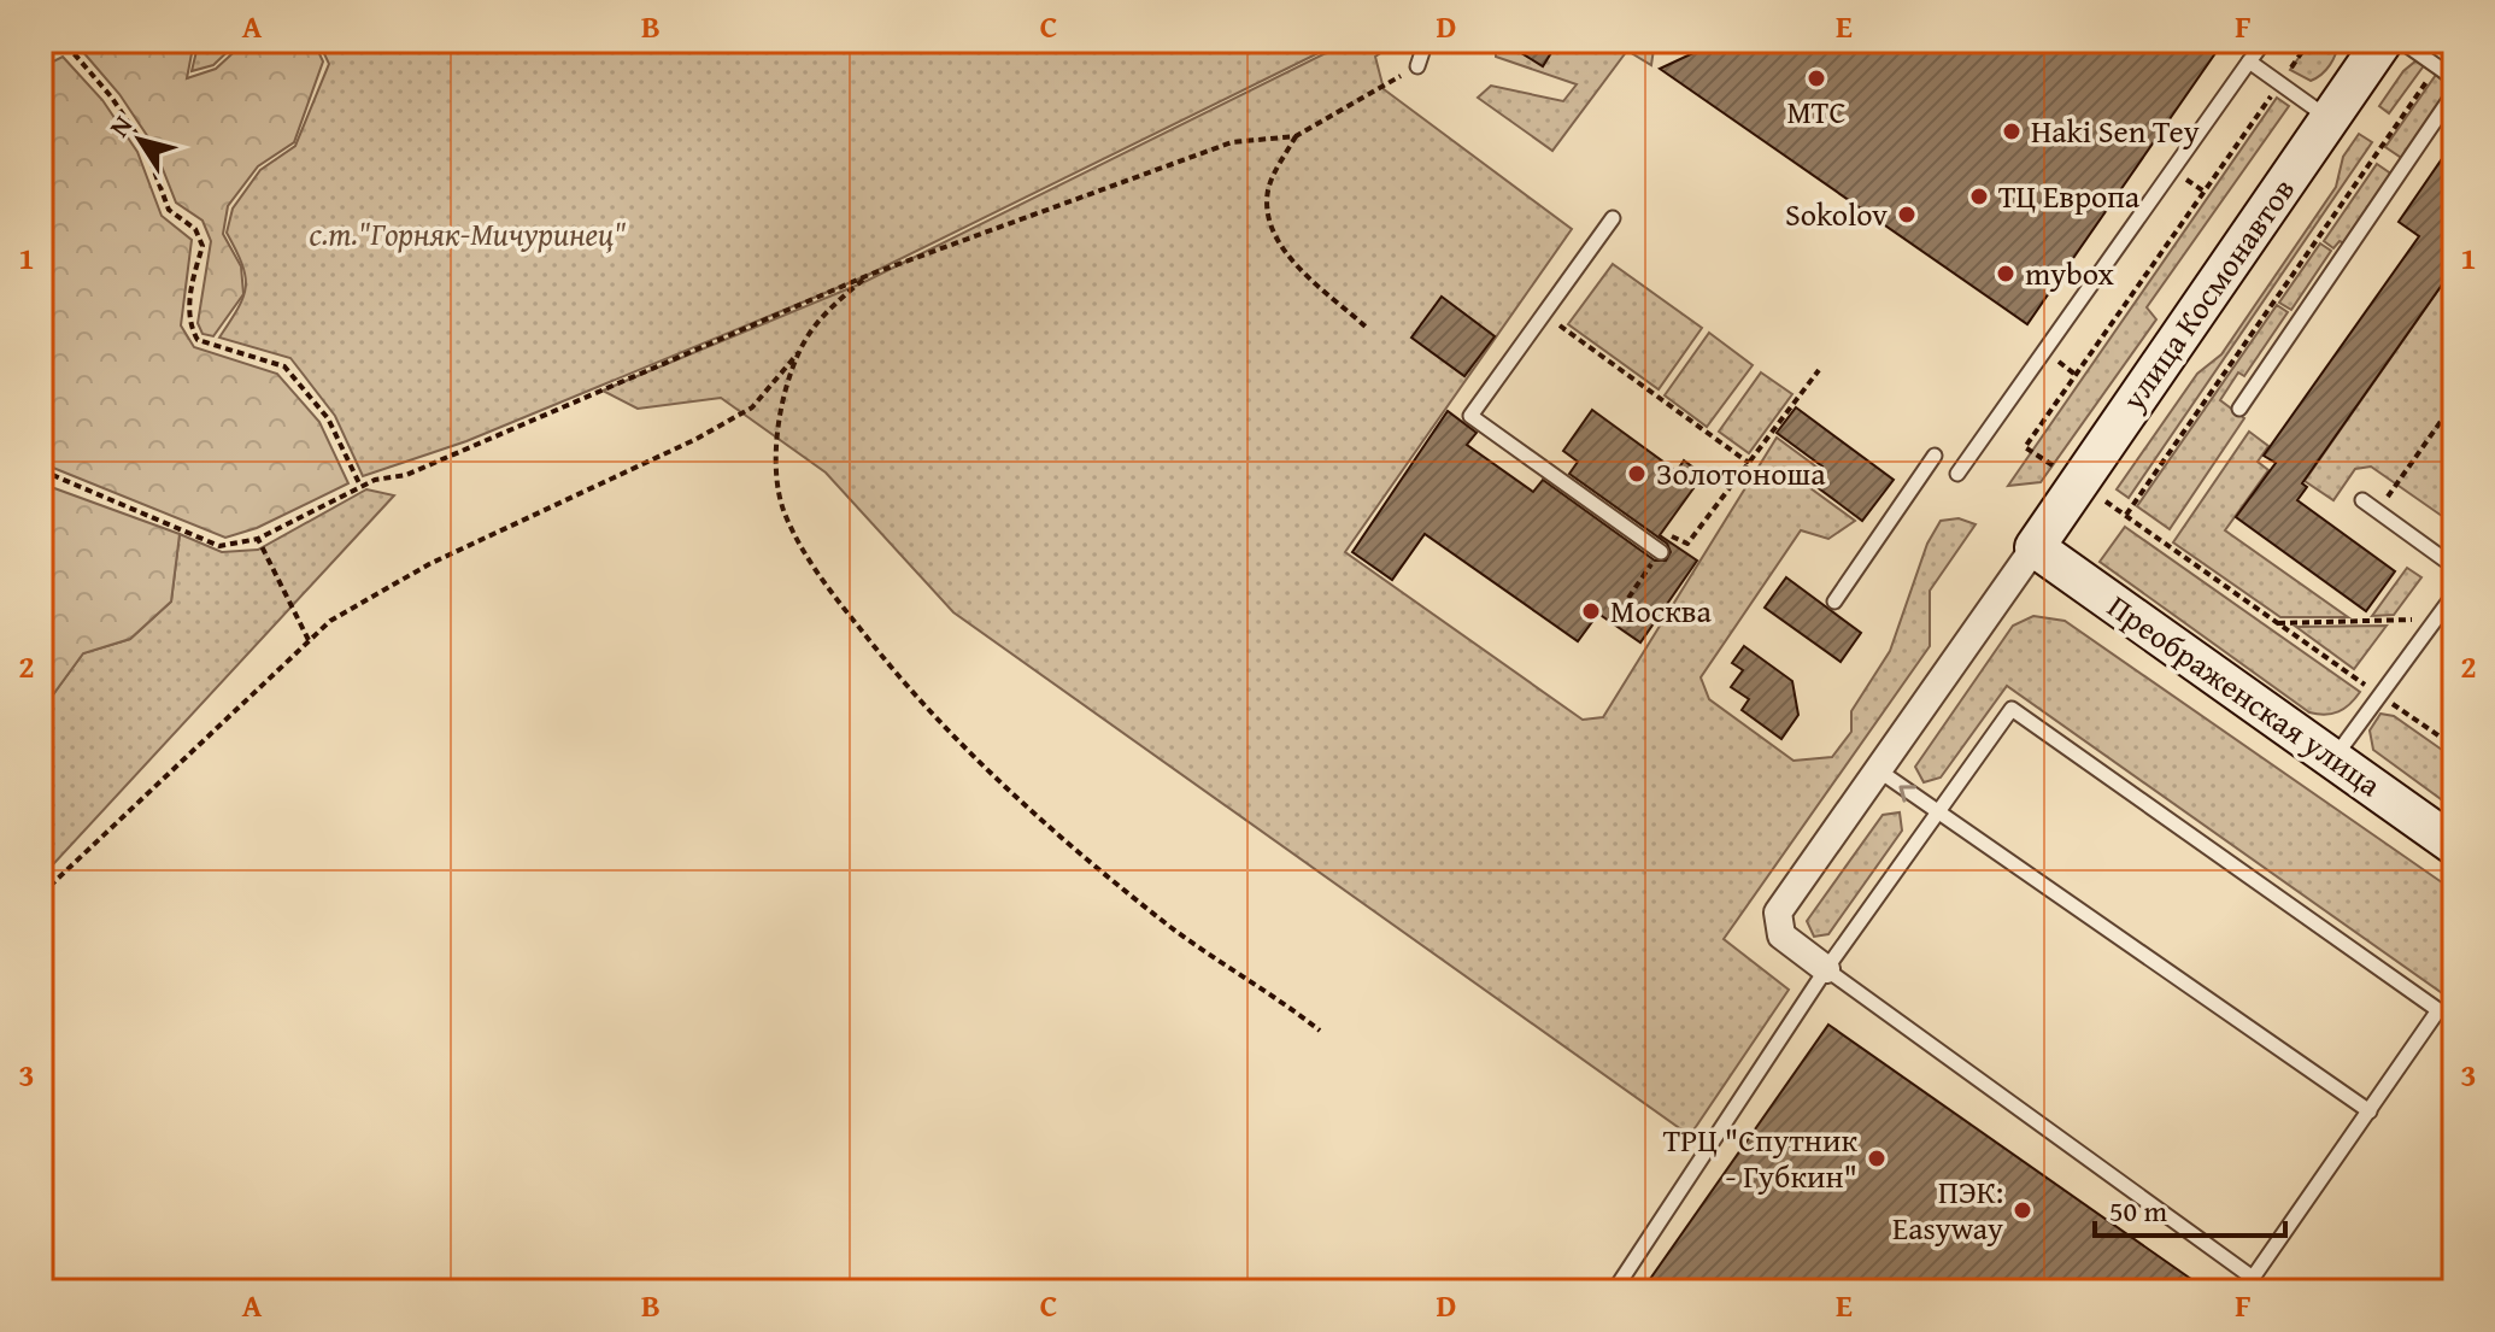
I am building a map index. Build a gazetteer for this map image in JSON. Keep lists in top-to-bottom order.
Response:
{
  "streets": {
    "main road": ["улица Космонавтов", "Преображенская улица"]
  },
  "crossings": [
    ["улица Космонавтов", "Преображенская улица"]
  ],
  "parks": ["с.т.\"Горняк-Мичуринец\""],
  "places": [
    "МТС",
    "Haki Sen Tey",
    "ТЦ Европа",
    "Sokolov",
    "mybox",
    "Золотоноша",
    "Москва",
    "ТРЦ \"Спутник - Губкин\"",
    "ПЭК: Easyway"
  ],
  "scale_bar": "50 m",
  "north": "top left",
  "grid": {
    "columns": [
      "A",
      "B",
      "C",
      "D",
      "E",
      "F"
    ],
    "rows": ["1", "2", "3"]
  }
}
